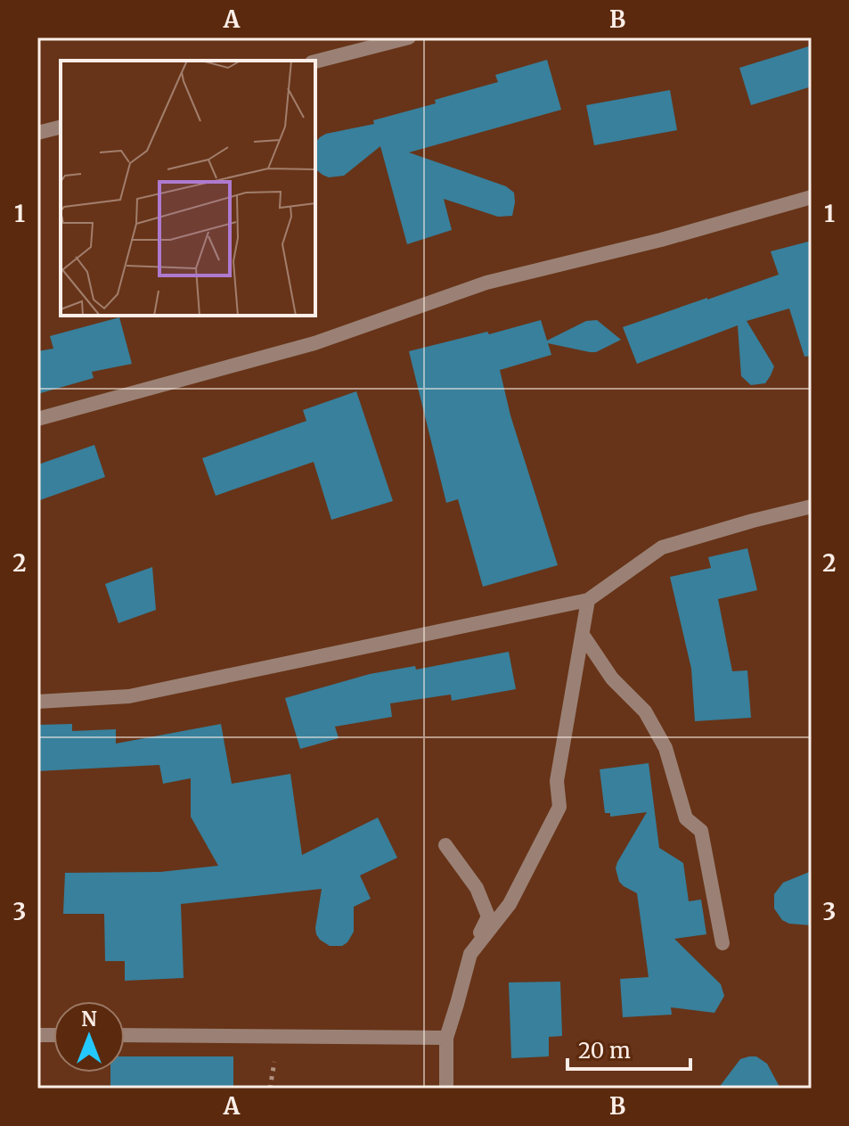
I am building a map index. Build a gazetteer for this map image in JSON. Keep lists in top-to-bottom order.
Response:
{
  "scale_bar": "20 m",
  "north": "top",
  "grid": {
    "columns": ["A", "B"],
    "rows": ["1", "2", "3"]
  }
}
